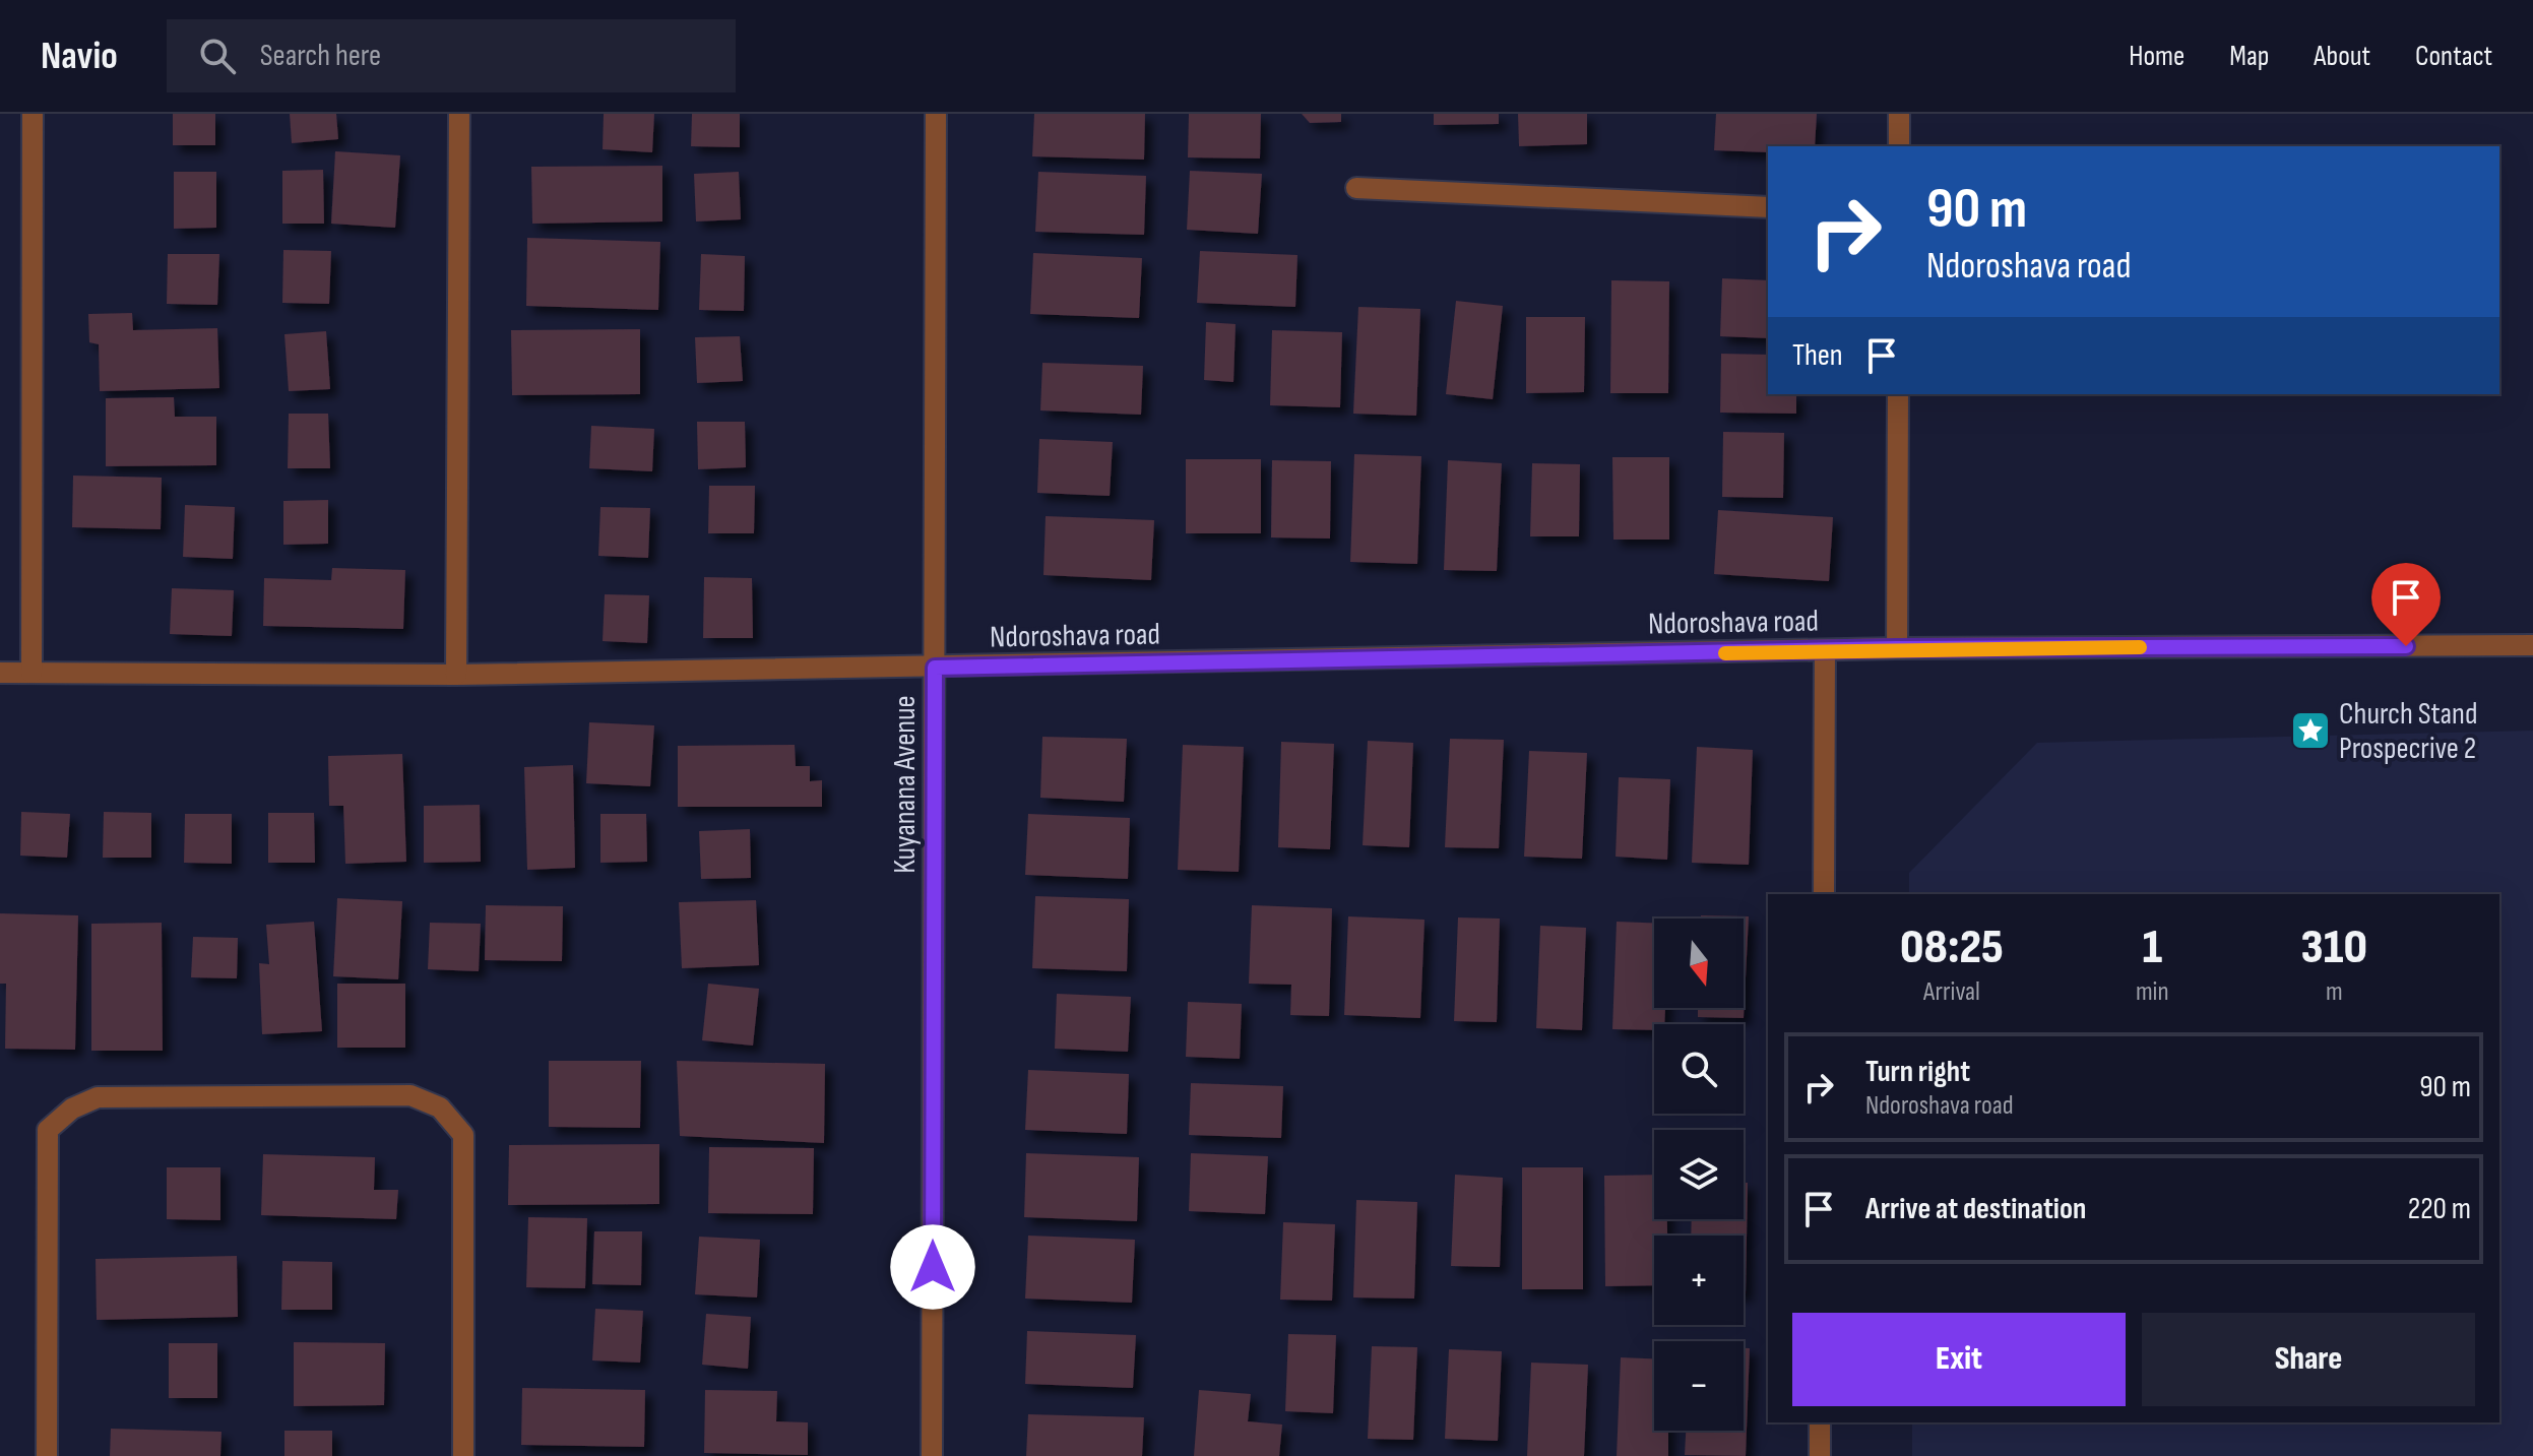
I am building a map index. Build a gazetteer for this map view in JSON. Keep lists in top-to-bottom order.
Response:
{
  "streets": {
    "street": ["Ndoroshava road", "Kuyanana Avenue"]
  },
  "crossings": [
    ["Ndoroshava road", "Kuyanana Avenue"]
  ],
  "places": {
    "place": ["Church Stand Prospecrive 2"]
  },
  "north": "bottom",
  "page": {
    "header": "Navio",
    "search": "Search here",
    "nav": [
      "Home",
      "Map",
      "About",
      "Contact"
    ],
    "turn": ["90 m", "Ndoroshava road"],
    "then": "Then",
    "eta": [
      "08:25",
      "Arrival",
      "1",
      "min",
      "310",
      "m"
    ],
    "map_buttons": ["+", "−"],
    "list": [
      {
        "name": "Turn right",
        "note": "Ndoroshava road",
        "value": "90 m"
      },
      {
        "name": "Arrive at destination",
        "value": "220 m"
      }
    ],
    "buttons": ["Exit", "Share"]
  }
}
